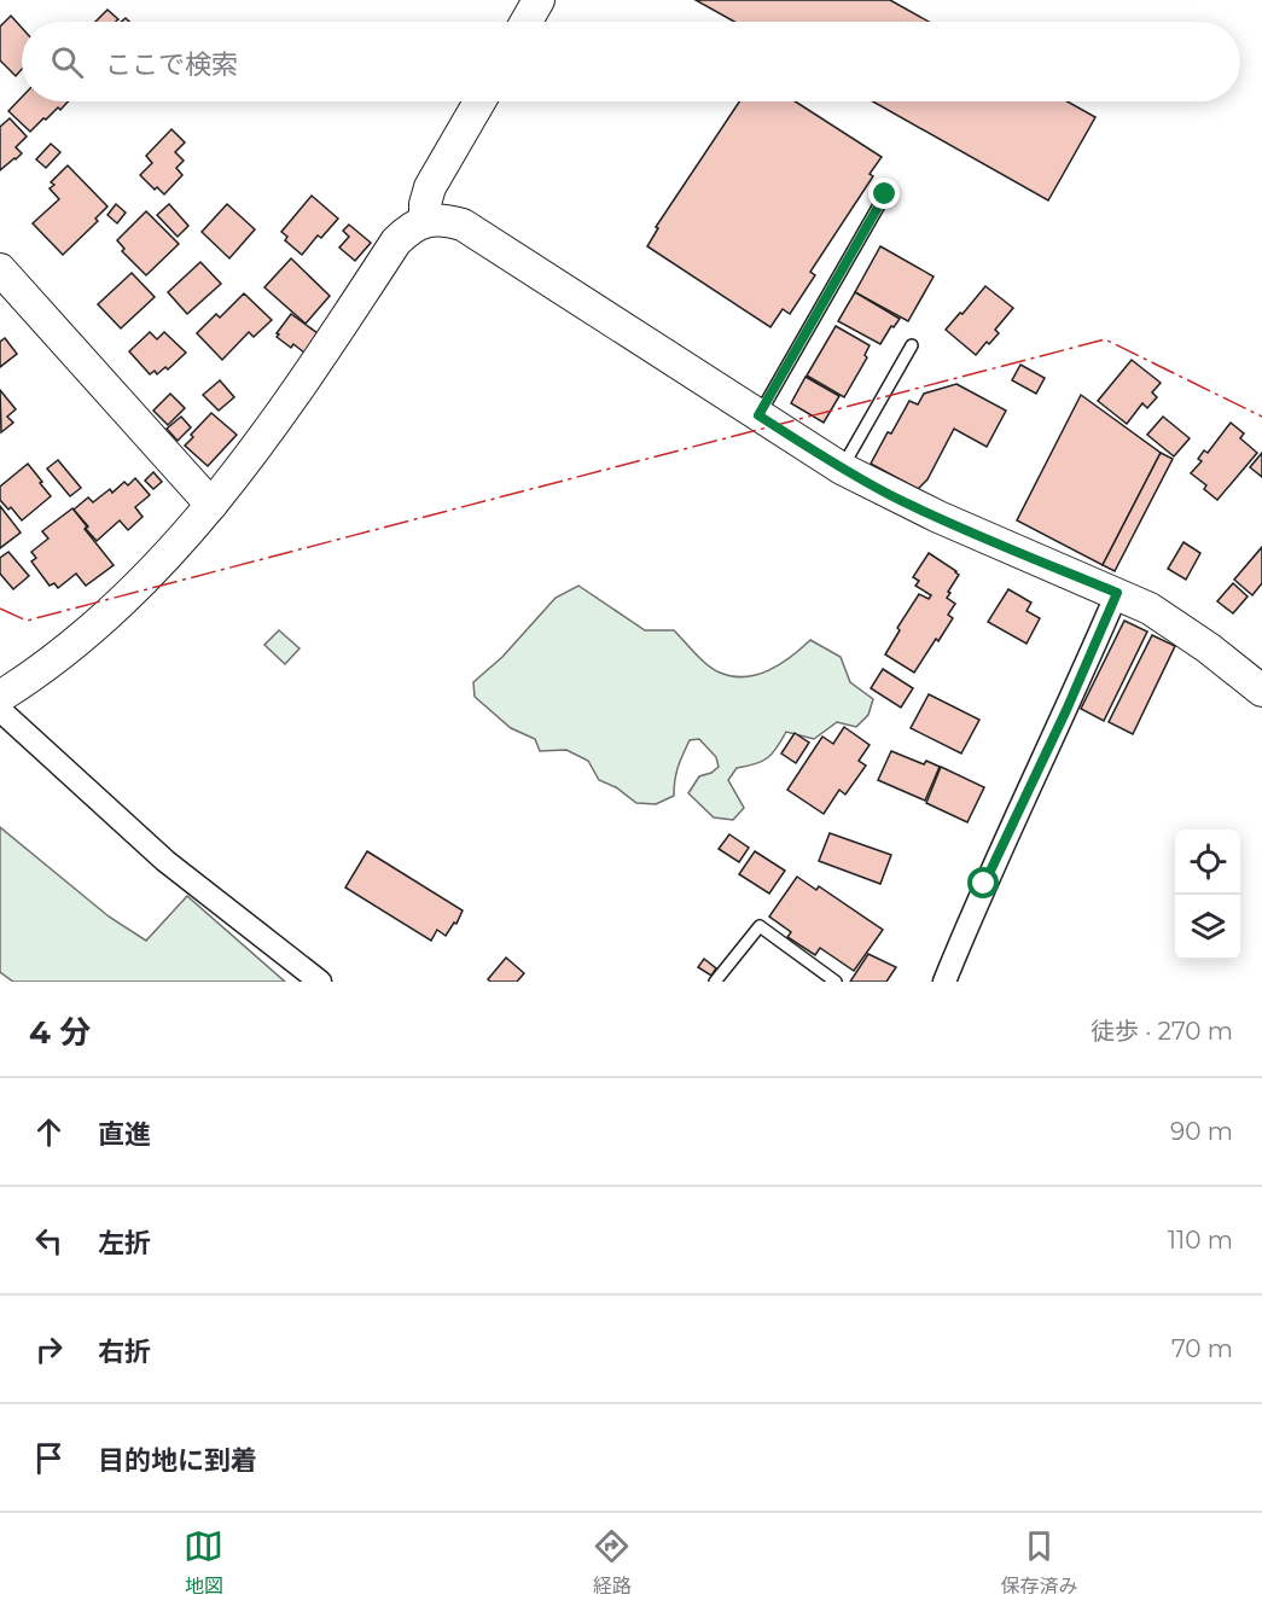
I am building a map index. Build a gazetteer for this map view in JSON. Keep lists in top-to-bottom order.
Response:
{
  "page": {
    "search": "ここで検索",
    "heading": ["4 分", "徒歩 · 270 m"],
    "list": [
      ["直進", "90 m"],
      ["左折", "110 m"],
      ["右折", "70 m"],
      "目的地に到着"
    ],
    "nav": ["地図", "経路", "保存済み"]
  }
}
